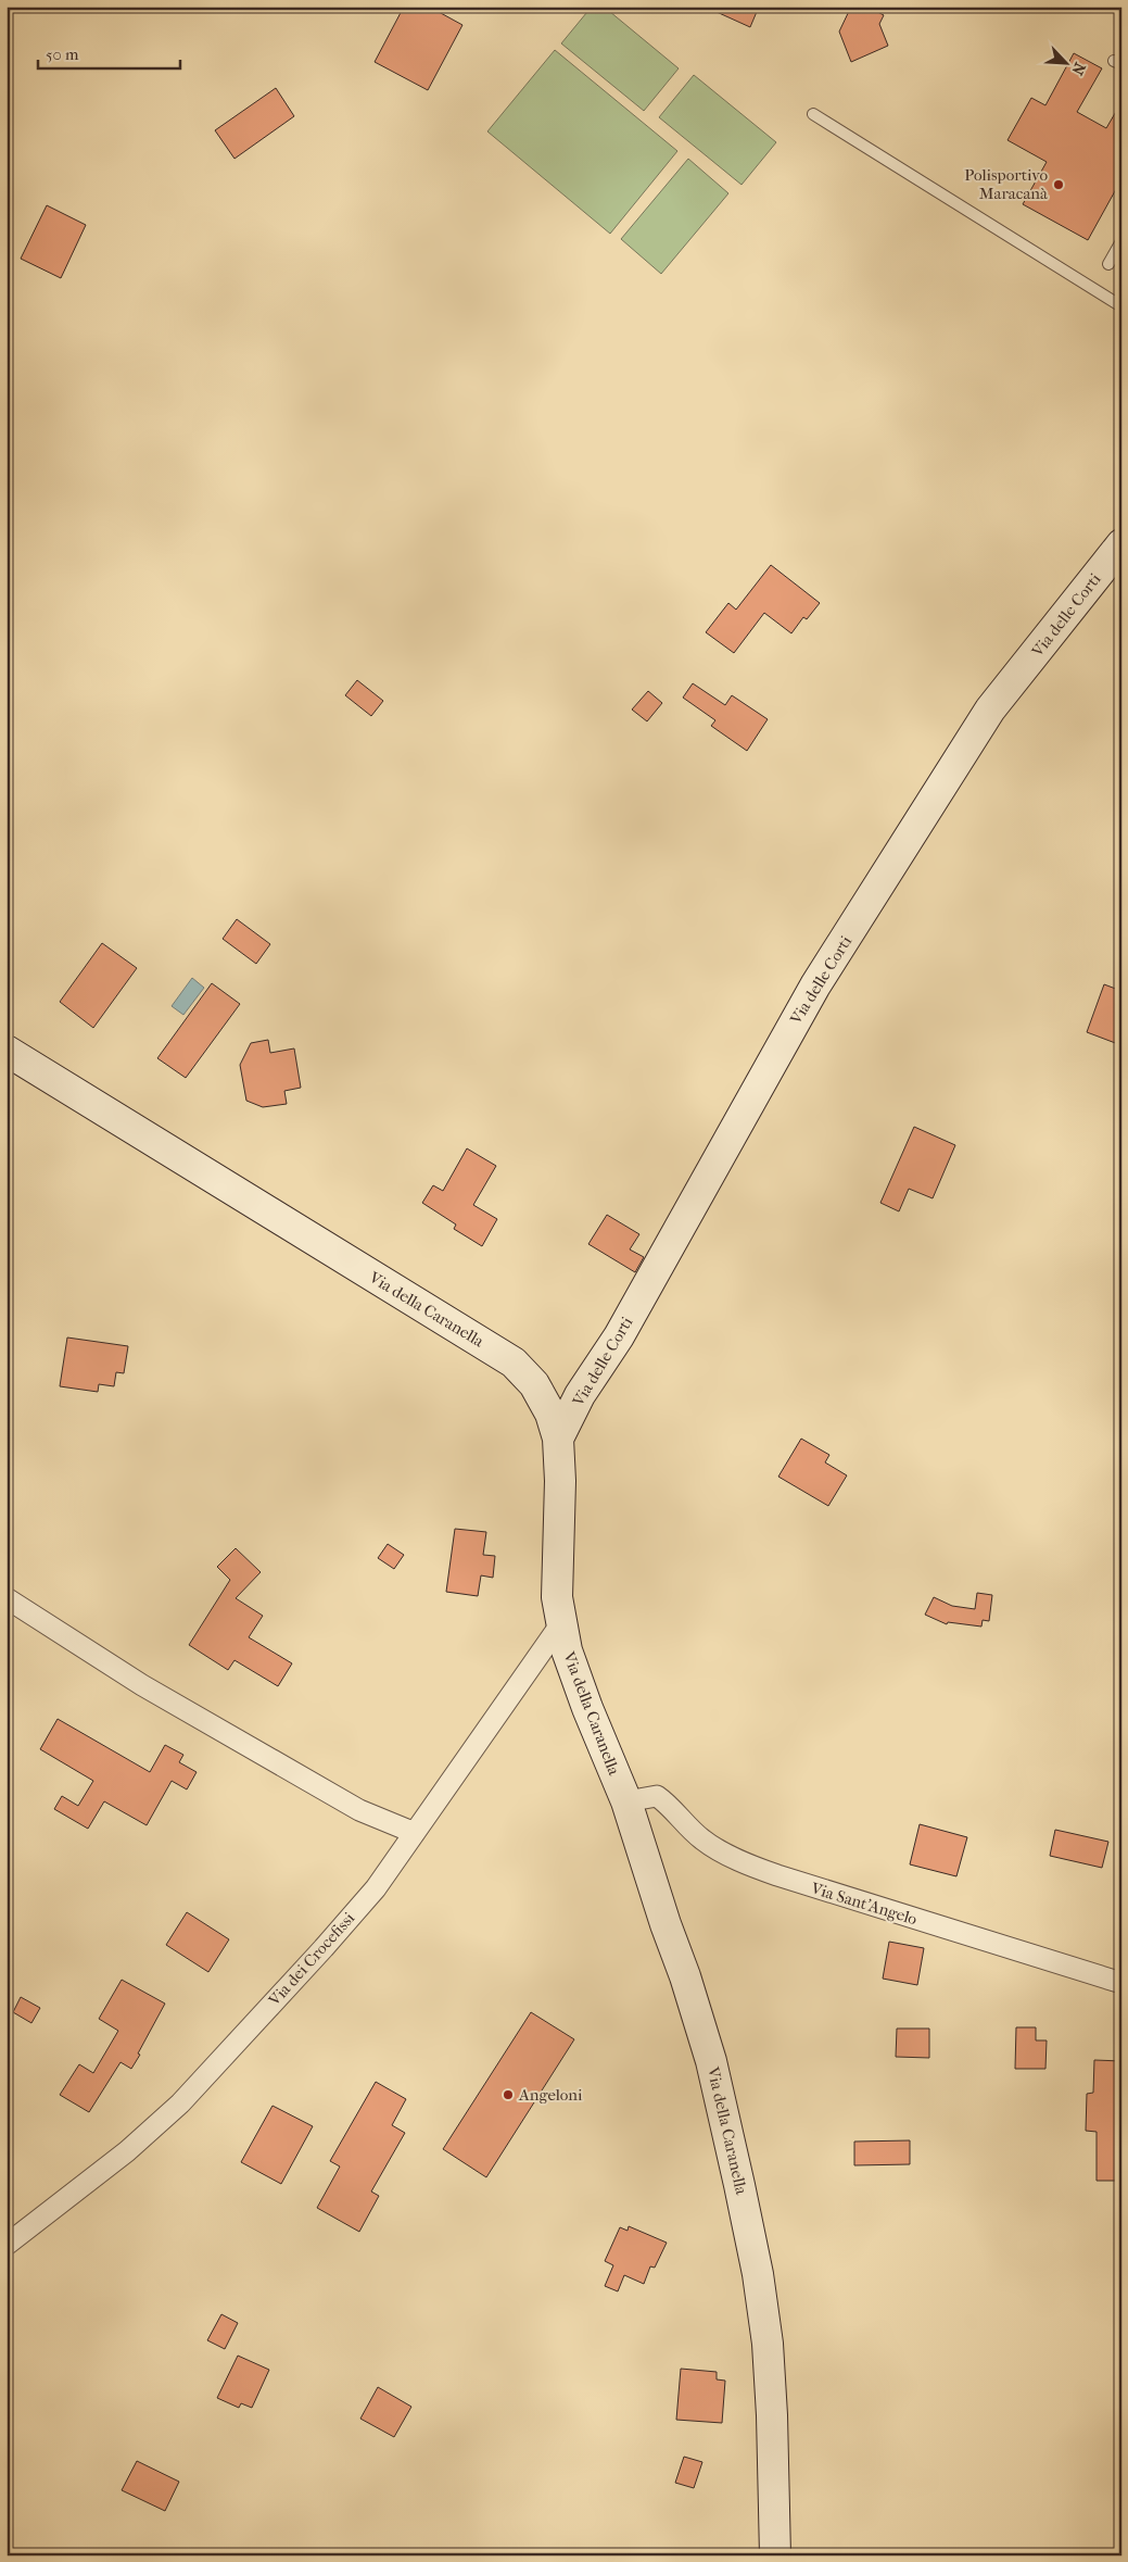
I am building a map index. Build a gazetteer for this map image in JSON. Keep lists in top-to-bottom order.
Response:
{
  "streets": {
    "main road": ["Via delle Corti", "Via della Caranella"],
    "street": ["Via Sant'Angelo", "Via dei Crocefissi"]
  },
  "crossings": [
    ["Via delle Corti", "Via della Caranella"],
    ["Via della Caranella", "Via Sant'Angelo"],
    ["Via della Caranella", "Via dei Crocefissi"]
  ],
  "places": ["Polisportivo Maracanà", "Angeloni"],
  "scale_bar": "50 m",
  "north": "bottom right"
}
